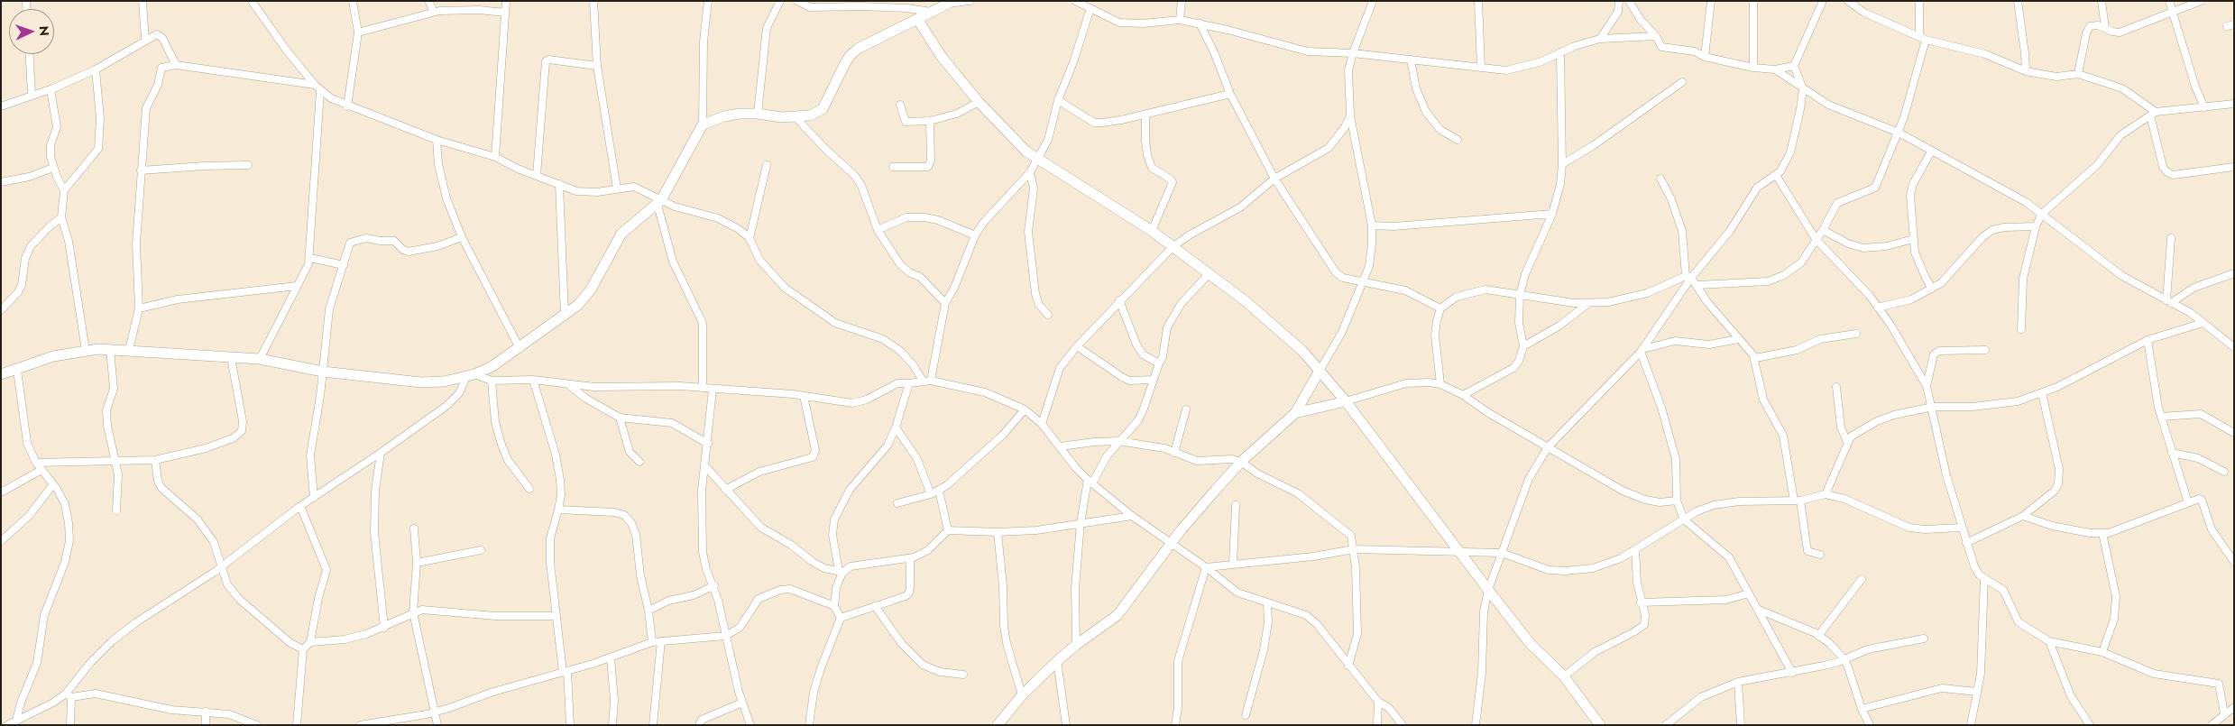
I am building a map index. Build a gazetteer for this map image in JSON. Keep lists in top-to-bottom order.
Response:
{
  "north": "right"
}
